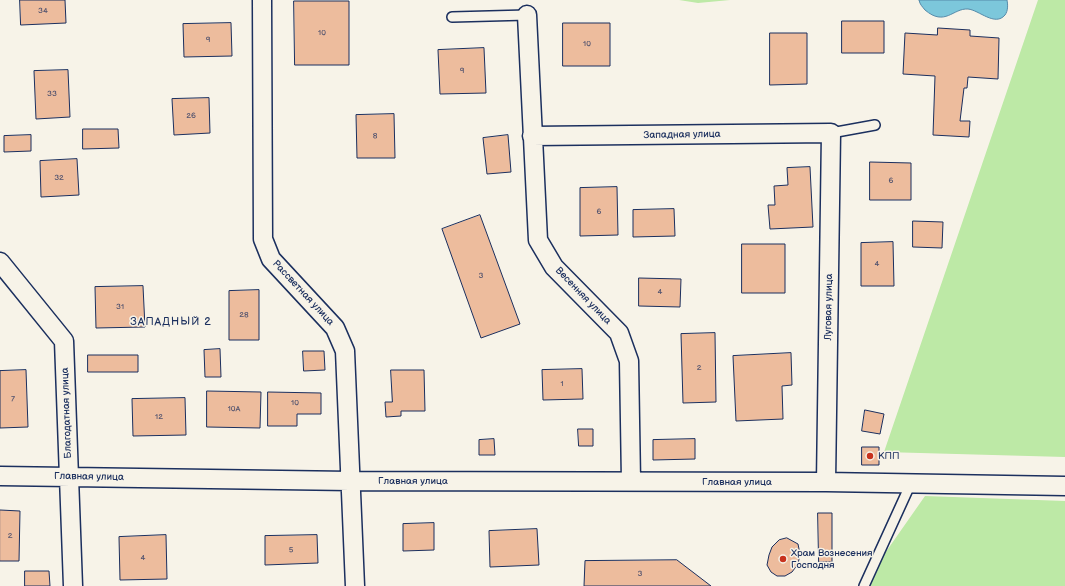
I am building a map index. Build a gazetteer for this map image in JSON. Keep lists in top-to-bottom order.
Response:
{
  "streets": {
    "street": [
      "Западная улица",
      "Рассветная улица",
      "Весенняя улица",
      "Луговая улица",
      "Благодатная улица",
      "Главная улица"
    ]
  },
  "crossings": [
    ["Западная улица", "Весенняя улица"],
    ["Западная улица", "Луговая улица"],
    ["Рассветная улица", "Главная улица"],
    ["Весенняя улица", "Главная улица"],
    ["Луговая улица", "Главная улица"],
    ["Благодатная улица", "Главная улица"]
  ],
  "districts": ["ЗАПАДНЫЙ 2"],
  "places": ["КПП", "Храм Вознесения Господня"],
  "house_numbers": [
    "34",
    "10",
    "9",
    "10",
    "9",
    "33",
    "26",
    "8",
    "32",
    "6",
    "6",
    "4",
    "3",
    "4",
    "31",
    "28",
    "2",
    "1",
    "7",
    "10",
    "10А",
    "12",
    "2",
    "5",
    "4",
    "3"
  ]
}
